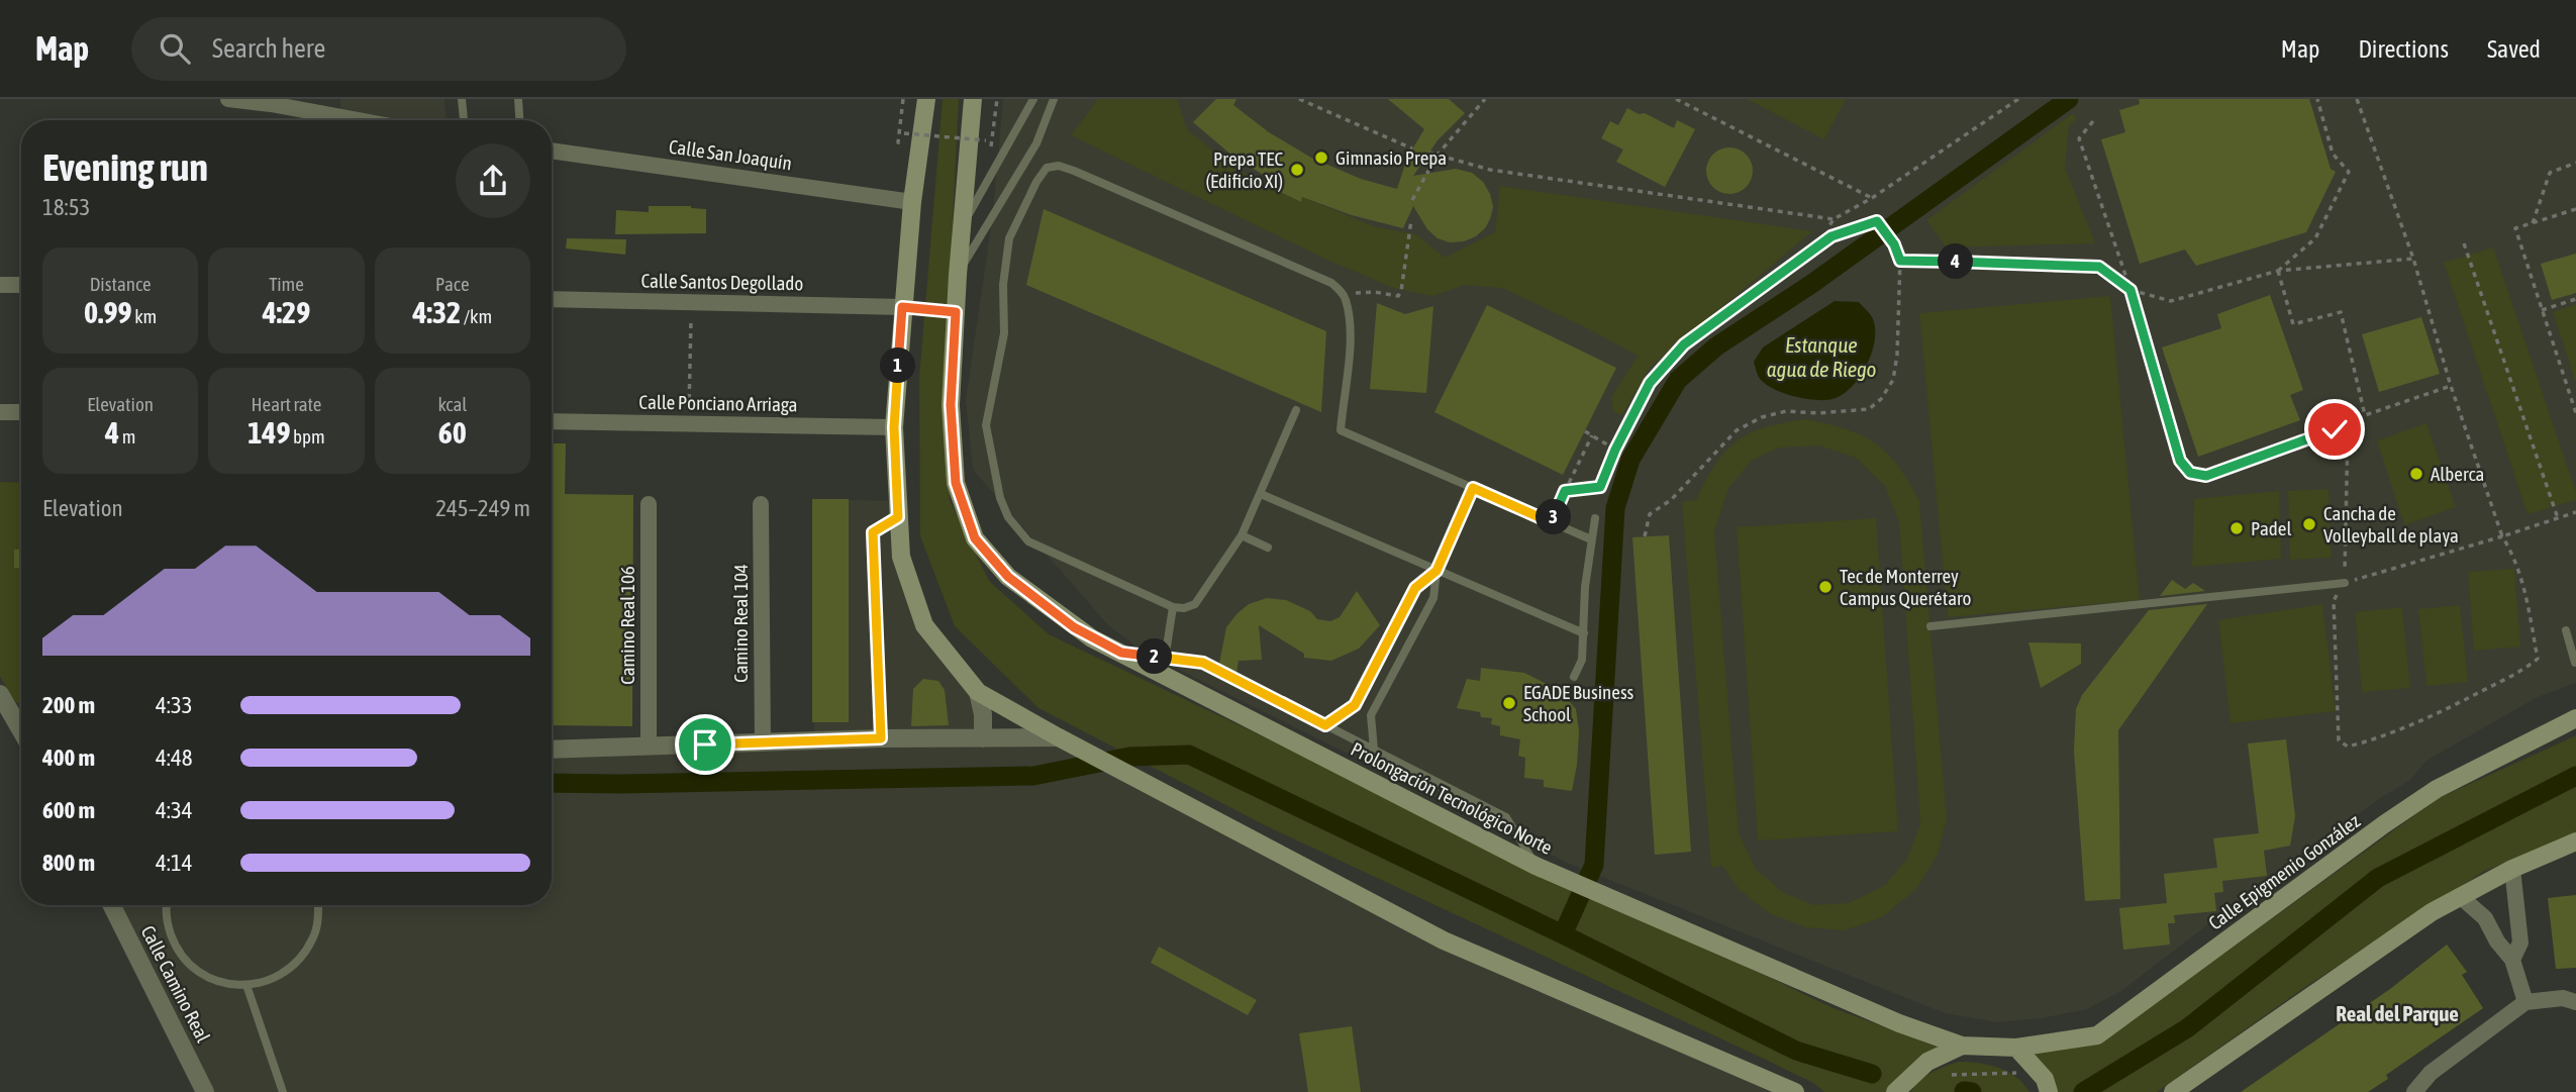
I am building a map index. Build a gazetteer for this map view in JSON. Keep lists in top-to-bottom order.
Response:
{
  "streets": {
    "main road": ["Prolongación Tecnológico Norte", "Calle Epigmenio González"],
    "street": [
      "Calle San Joaquín",
      "Calle Santos Degollado",
      "Calle Ponciano Arriaga",
      "Camino Real 104",
      "Camino Real 106",
      "Calle Camino Real"
    ]
  },
  "crossings": [
    ["Prolongación Tecnológico Norte", "Calle Epigmenio González"]
  ],
  "districts": ["Real del Parque"],
  "water": ["Estanque agua de Riego"],
  "places": [
    "Gimnasio Prepa",
    "Prepa TEC (Edificio XI)",
    "Alberca",
    "Cancha de Volleyball de playa",
    "Padel",
    "Tec de Monterrey Campus Querétaro",
    "EGADE Business School"
  ],
  "page": {
    "header": "Map",
    "search": "Search here",
    "nav": ["Map", "Directions", "Saved"],
    "heading": ["Evening run", "18:53"],
    "stats": [
      ["Distance", "0.99 km"],
      ["Time", "4:29"],
      ["Pace", "4:32 /km"],
      ["Elevation", "4 m"],
      ["Heart rate", "149 bpm"],
      ["kcal", "60"]
    ],
    "pins": [
      "4",
      "1",
      "3",
      "2"
    ],
    "chart": ["Elevation", "245–249 m"],
    "list": [
      {
        "name": "200 m",
        "note": "4:33"
      },
      {
        "name": "400 m",
        "note": "4:48"
      },
      {
        "name": "600 m",
        "note": "4:34"
      },
      {
        "name": "800 m",
        "note": "4:14"
      }
    ]
  }
}
